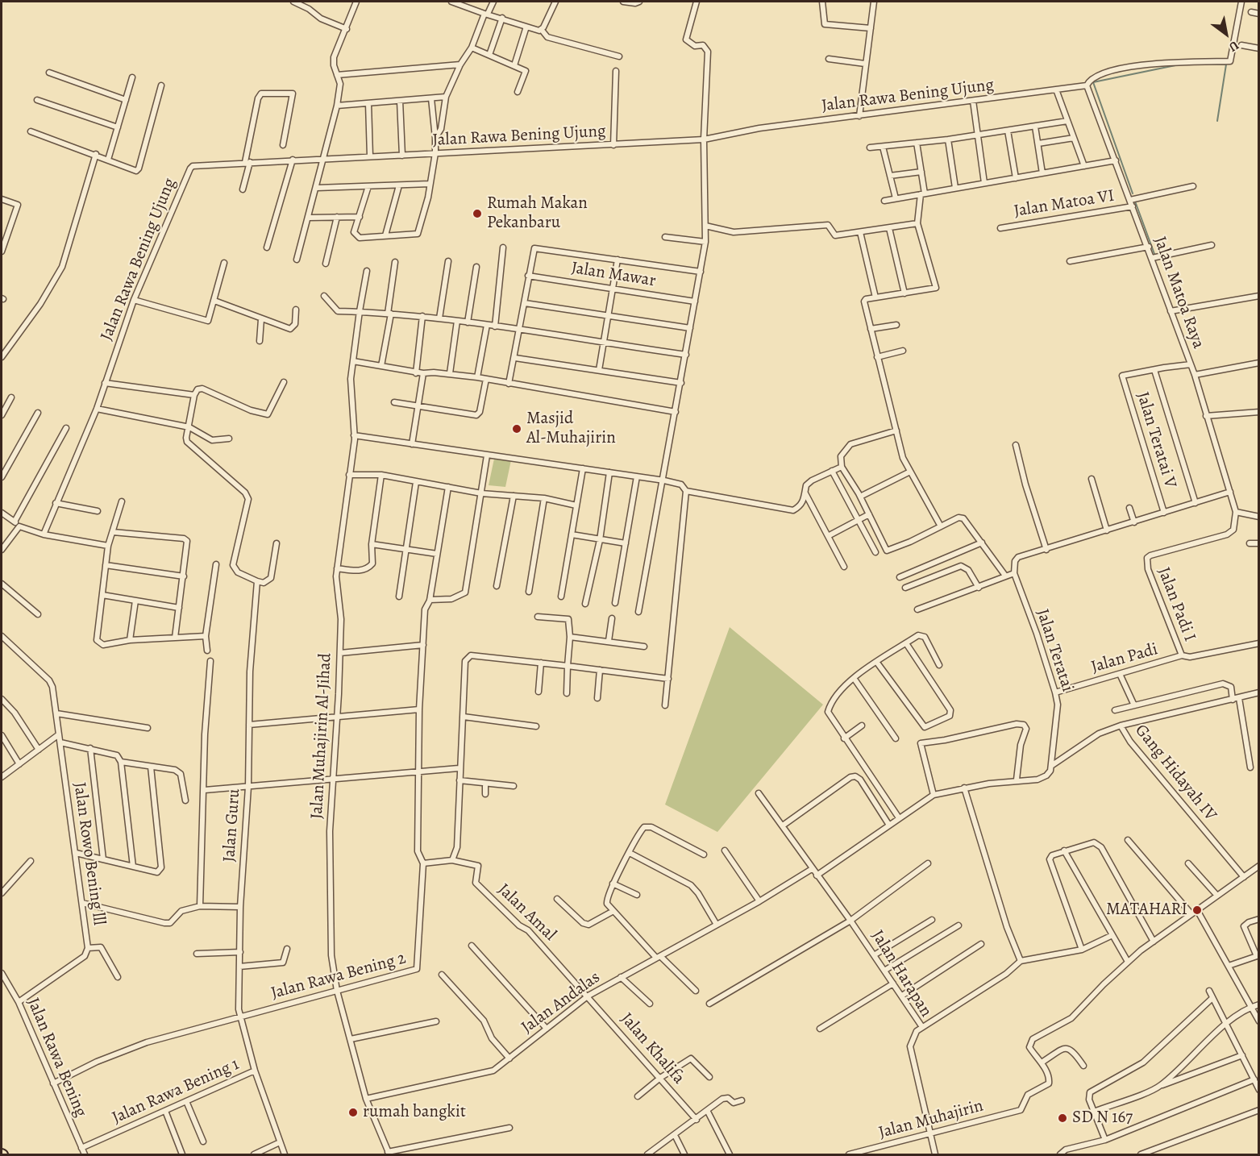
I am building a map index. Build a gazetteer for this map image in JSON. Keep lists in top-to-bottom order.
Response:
{
  "streets": {
    "street": [
      "Jalan Rawa Bening Ujung",
      "Jalan Matoa VI",
      "Jalan Mawar",
      "Jalan Matoa Raya",
      "Jalan Teratai V",
      "Jalan Padi I",
      "Jalan Teratai",
      "Jalan Padi",
      "Jalan Muhajirin Al-Jihad",
      "Gang Hidayah IV",
      "Jalan Guru",
      "Jalan Rowo Bening lll",
      "Jalan Amal",
      "Jalan Harapan",
      "Jalan Rawa Bening 2",
      "Jalan Andalas",
      "Jalan Khalifa",
      "Jalan Rawa Bening",
      "Jalan Rawa Bening 1",
      "Jalan Muhajirin"
    ]
  },
  "crossings": [
    ["Jalan Rawa Bening Ujung", "Jalan Matoa Raya"],
    ["Jalan Matoa VI", "Jalan Matoa Raya"],
    ["Jalan Matoa Raya", "Jalan Padi I"],
    ["Jalan Padi I", "Jalan Padi"],
    ["Jalan Teratai", "Jalan Padi"],
    ["Jalan Teratai", "Gang Hidayah IV"],
    ["Jalan Muhajirin Al-Jihad", "Jalan Rawa Bening 2"],
    ["Jalan Muhajirin Al-Jihad", "Jalan Andalas"],
    ["Jalan Guru", "Jalan Rawa Bening 2"],
    ["Jalan Guru", "Jalan Rawa Bening 1"],
    ["Jalan Rowo Bening lll", "Jalan Rawa Bening"],
    ["Jalan Amal", "Jalan Andalas"],
    ["Jalan Amal", "Jalan Khalifa"],
    ["Jalan Harapan", "Jalan Andalas"],
    ["Jalan Harapan", "Jalan Muhajirin"],
    ["Jalan Rawa Bening 2", "Jalan Rawa Bening"],
    ["Jalan Andalas", "Jalan Khalifa"],
    ["Jalan Rawa Bening", "Jalan Rawa Bening 1"]
  ],
  "places": [
    "Rumah Makan Pekanbaru",
    "Masjid Al-Muhajirin",
    "MATAHARI",
    "rumah bangkit",
    "SD N 167"
  ],
  "north": "bottom right"
}
